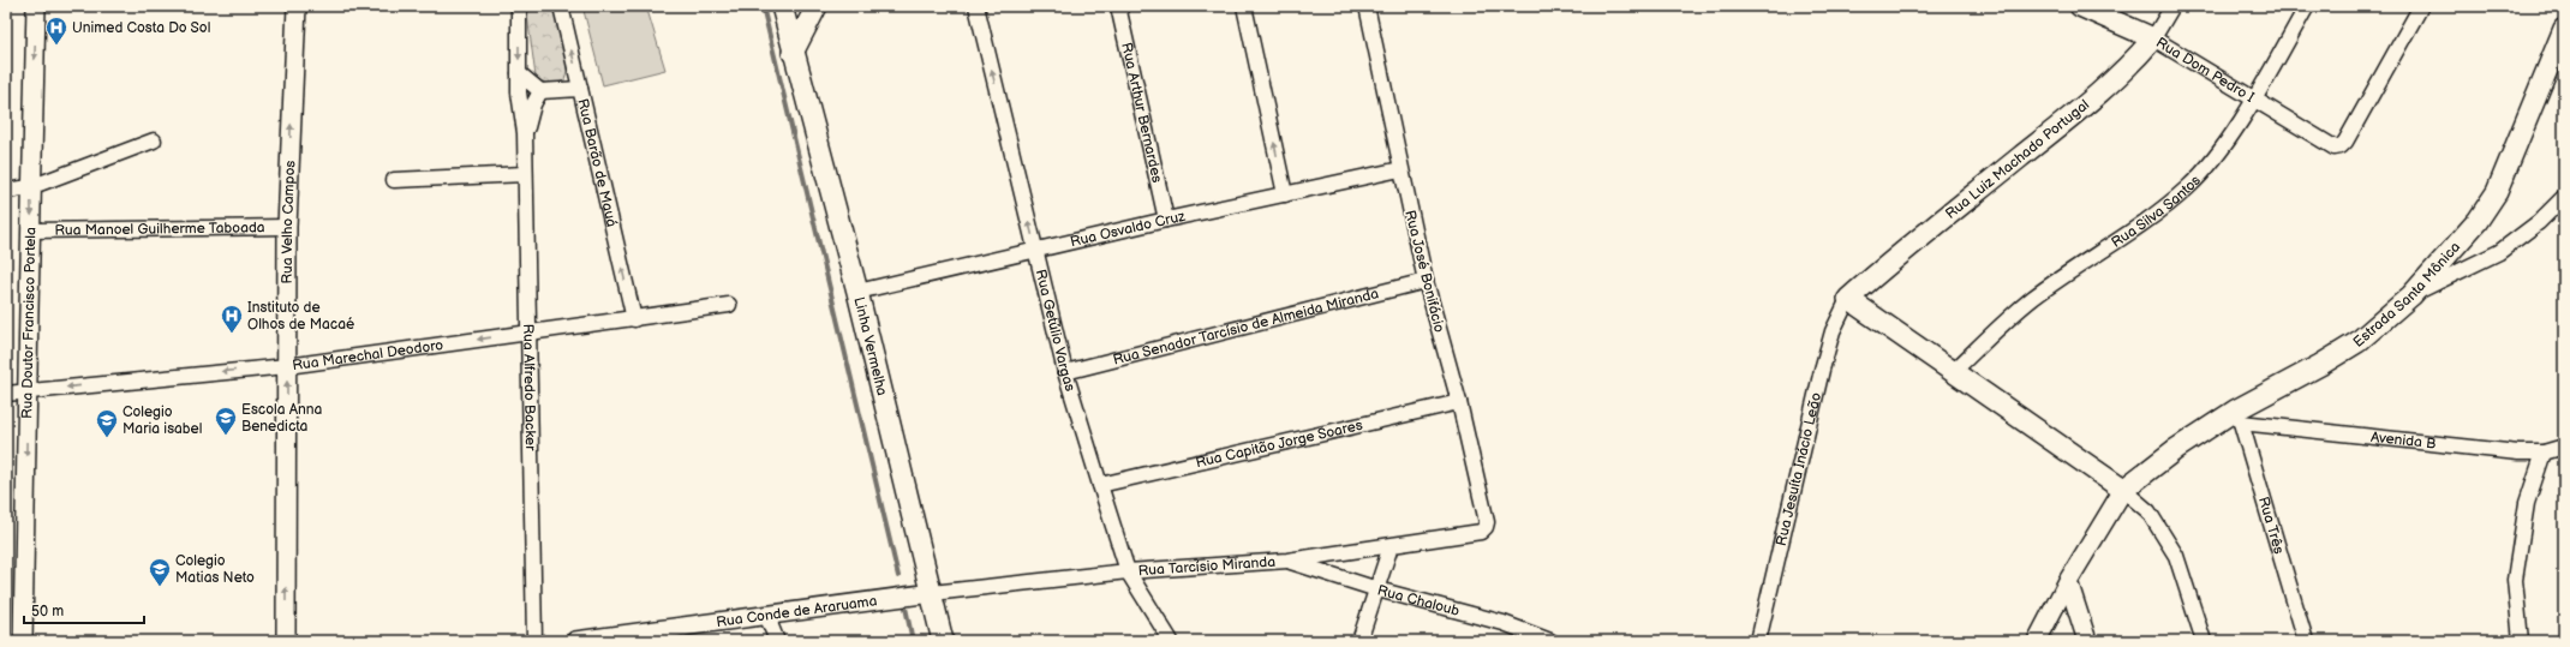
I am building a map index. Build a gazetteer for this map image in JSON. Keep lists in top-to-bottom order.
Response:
{
  "streets": {
    "main road": [
      "Rua Dom Pedro I",
      "Rua Luiz Machado Portugal",
      "Estrada Santa Mônica",
      "Linha Vermelha"
    ],
    "street": [
      "Rua Arthur Bernardes",
      "Rua Barão de Mauá",
      "Rua Silva Santos",
      "Rua Velho Campos",
      "Rua Manoel Guilherme Taboada",
      "Rua Osvaldo Cruz",
      "Rua José Bonifácio",
      "Rua Doutor Francisco Portela",
      "Rua Senador Tarcísio de Almeida Miranda",
      "Rua Getúlio Vargas",
      "Rua Marechal Deodoro",
      "Rua Alfredo Backer",
      "Avenida B",
      "Rua Capitão Jorge Soares",
      "Rua Jesuíta Inácio Leão",
      "Rua Três",
      "Rua Tarcísio Miranda",
      "Rua Chaloub",
      "Rua Conde de Araruama"
    ]
  },
  "crossings": [
    ["Rua Dom Pedro I", "Rua Luiz Machado Portugal"],
    ["Rua Dom Pedro I", "Rua Silva Santos"],
    ["Rua Arthur Bernardes", "Rua Osvaldo Cruz"],
    ["Rua Luiz Machado Portugal", "Rua Jesuíta Inácio Leão"],
    ["Rua Barão de Mauá", "Rua Marechal Deodoro"],
    ["Rua Velho Campos", "Rua Manoel Guilherme Taboada"],
    ["Rua Velho Campos", "Rua Marechal Deodoro"],
    ["Rua Manoel Guilherme Taboada", "Rua Doutor Francisco Portela"],
    ["Rua Osvaldo Cruz", "Rua José Bonifácio"],
    ["Rua Osvaldo Cruz", "Rua Getúlio Vargas"],
    ["Rua Osvaldo Cruz", "Linha Vermelha"],
    ["Rua José Bonifácio", "Rua Senador Tarcísio de Almeida Miranda"],
    ["Rua José Bonifácio", "Rua Capitão Jorge Soares"],
    ["Rua José Bonifácio", "Rua Tarcísio Miranda"],
    ["Estrada Santa Mônica", "Avenida B"],
    ["Estrada Santa Mônica", "Rua Três"],
    ["Rua Doutor Francisco Portela", "Rua Marechal Deodoro"],
    ["Rua Senador Tarcísio de Almeida Miranda", "Rua Getúlio Vargas"],
    ["Rua Getúlio Vargas", "Rua Capitão Jorge Soares"],
    ["Rua Getúlio Vargas", "Rua Tarcísio Miranda"],
    ["Linha Vermelha", "Rua Tarcísio Miranda"],
    ["Linha Vermelha", "Rua Conde de Araruama"],
    ["Rua Marechal Deodoro", "Rua Alfredo Backer"],
    ["Avenida B", "Rua Três"],
    ["Rua Tarcísio Miranda", "Rua Chaloub"],
    ["Rua Tarcísio Miranda", "Rua Conde de Araruama"]
  ],
  "one_way": [
    "Rua Barão de Mauá",
    "Rua Velho Campos",
    "Rua Doutor Francisco Portela",
    "Rua Getúlio Vargas",
    "Rua Marechal Deodoro"
  ],
  "places": {
    "hospital": ["Unimed Costa Do Sol", "Instituto de Olhos de Macaé"],
    "school or university": ["Escola Anna Benedicta", "Colegio Maria isabel", "Colegio Matias Neto"]
  },
  "scale_bar": "50 m"
}
